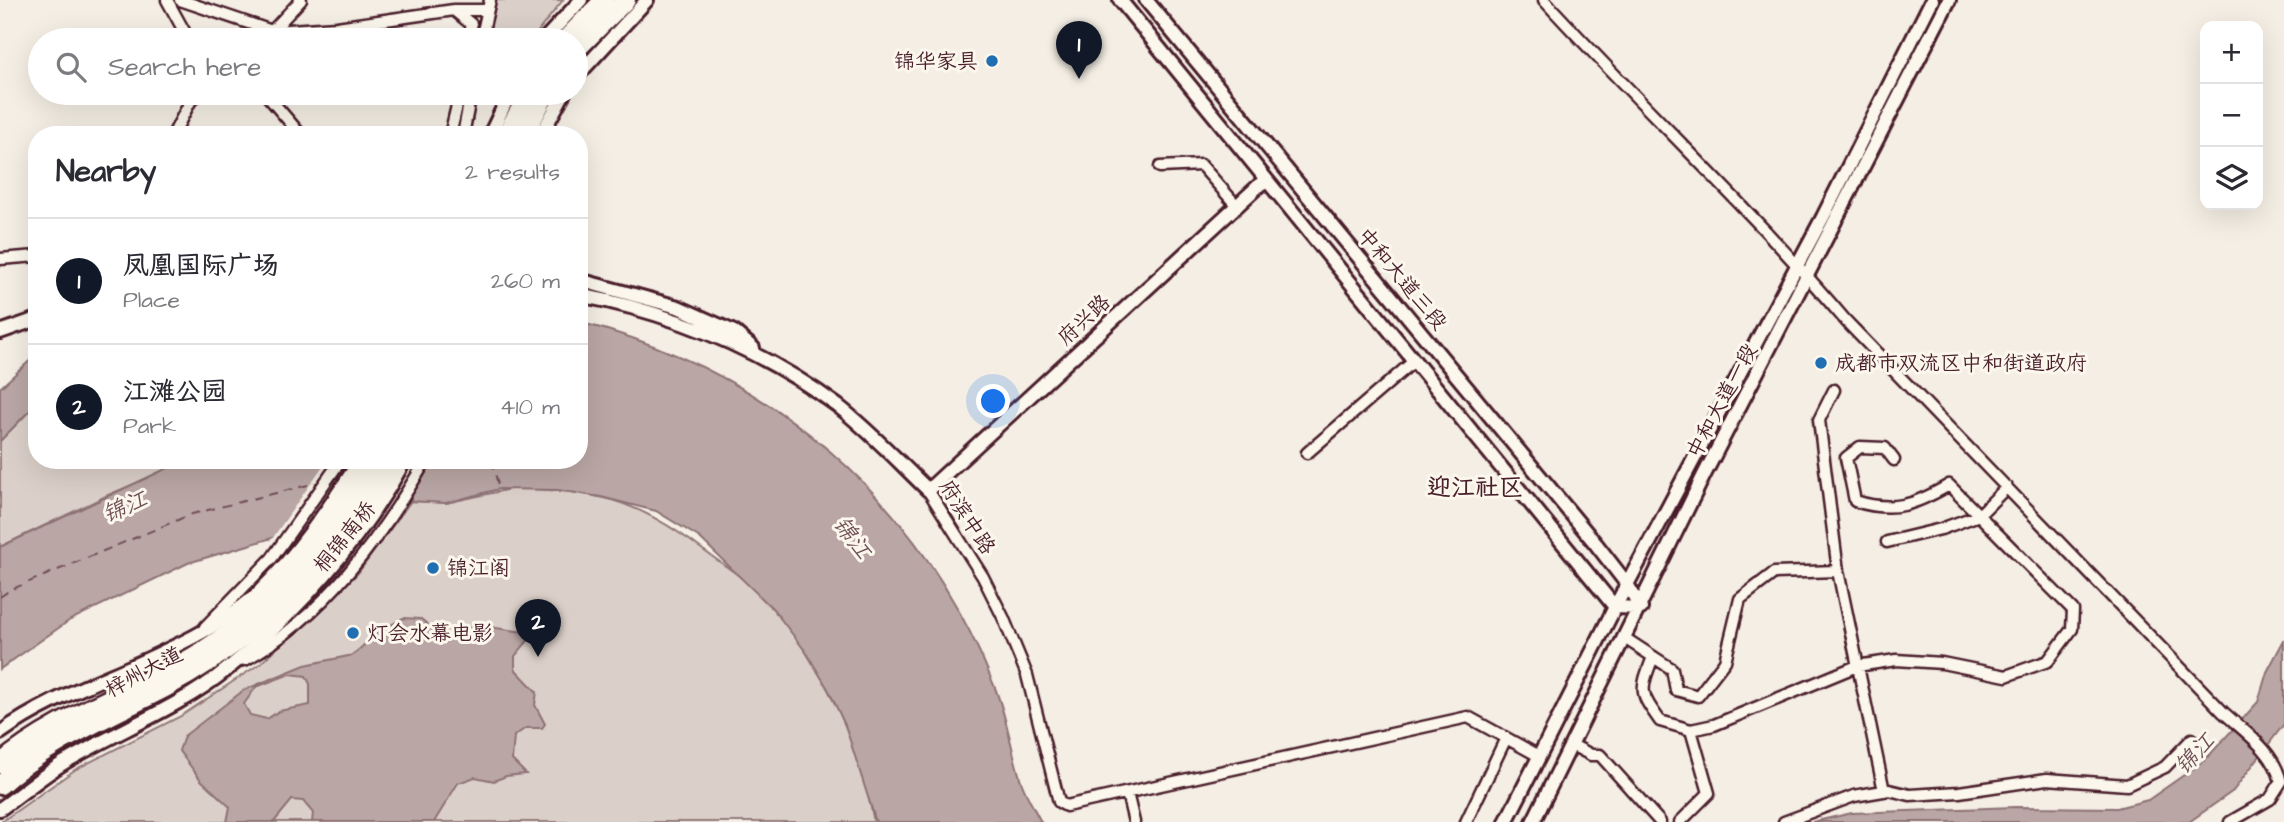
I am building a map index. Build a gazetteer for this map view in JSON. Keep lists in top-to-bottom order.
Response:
{
  "streets": {
    "highway": ["桐锦南桥", "梓州大道"],
    "main road": [
      "中和大道三段",
      "府兴路",
      "中和大道一段",
      "府滨中路"
    ]
  },
  "crossings": [
    ["中和大道三段", "中和大道一段"],
    ["府兴路", "府滨中路"],
    ["桐锦南桥", "梓州大道"]
  ],
  "districts": ["迎江社区"],
  "water": ["锦江"],
  "places": [
    "锦华家具",
    "成都市双流区中和街道政府",
    "锦江阁",
    "灯会水幕电影"
  ],
  "page": {
    "map_buttons": ["+", "−"],
    "pins": ["1", "2"],
    "search": "Search here",
    "heading": ["Nearby", "2 results"],
    "list": [
      {
        "mark": "1",
        "name": "凤凰国际广场",
        "note": "Place",
        "value": "260 m"
      },
      {
        "mark": "2",
        "name": "江滩公园",
        "note": "Park",
        "value": "410 m"
      }
    ]
  }
}
